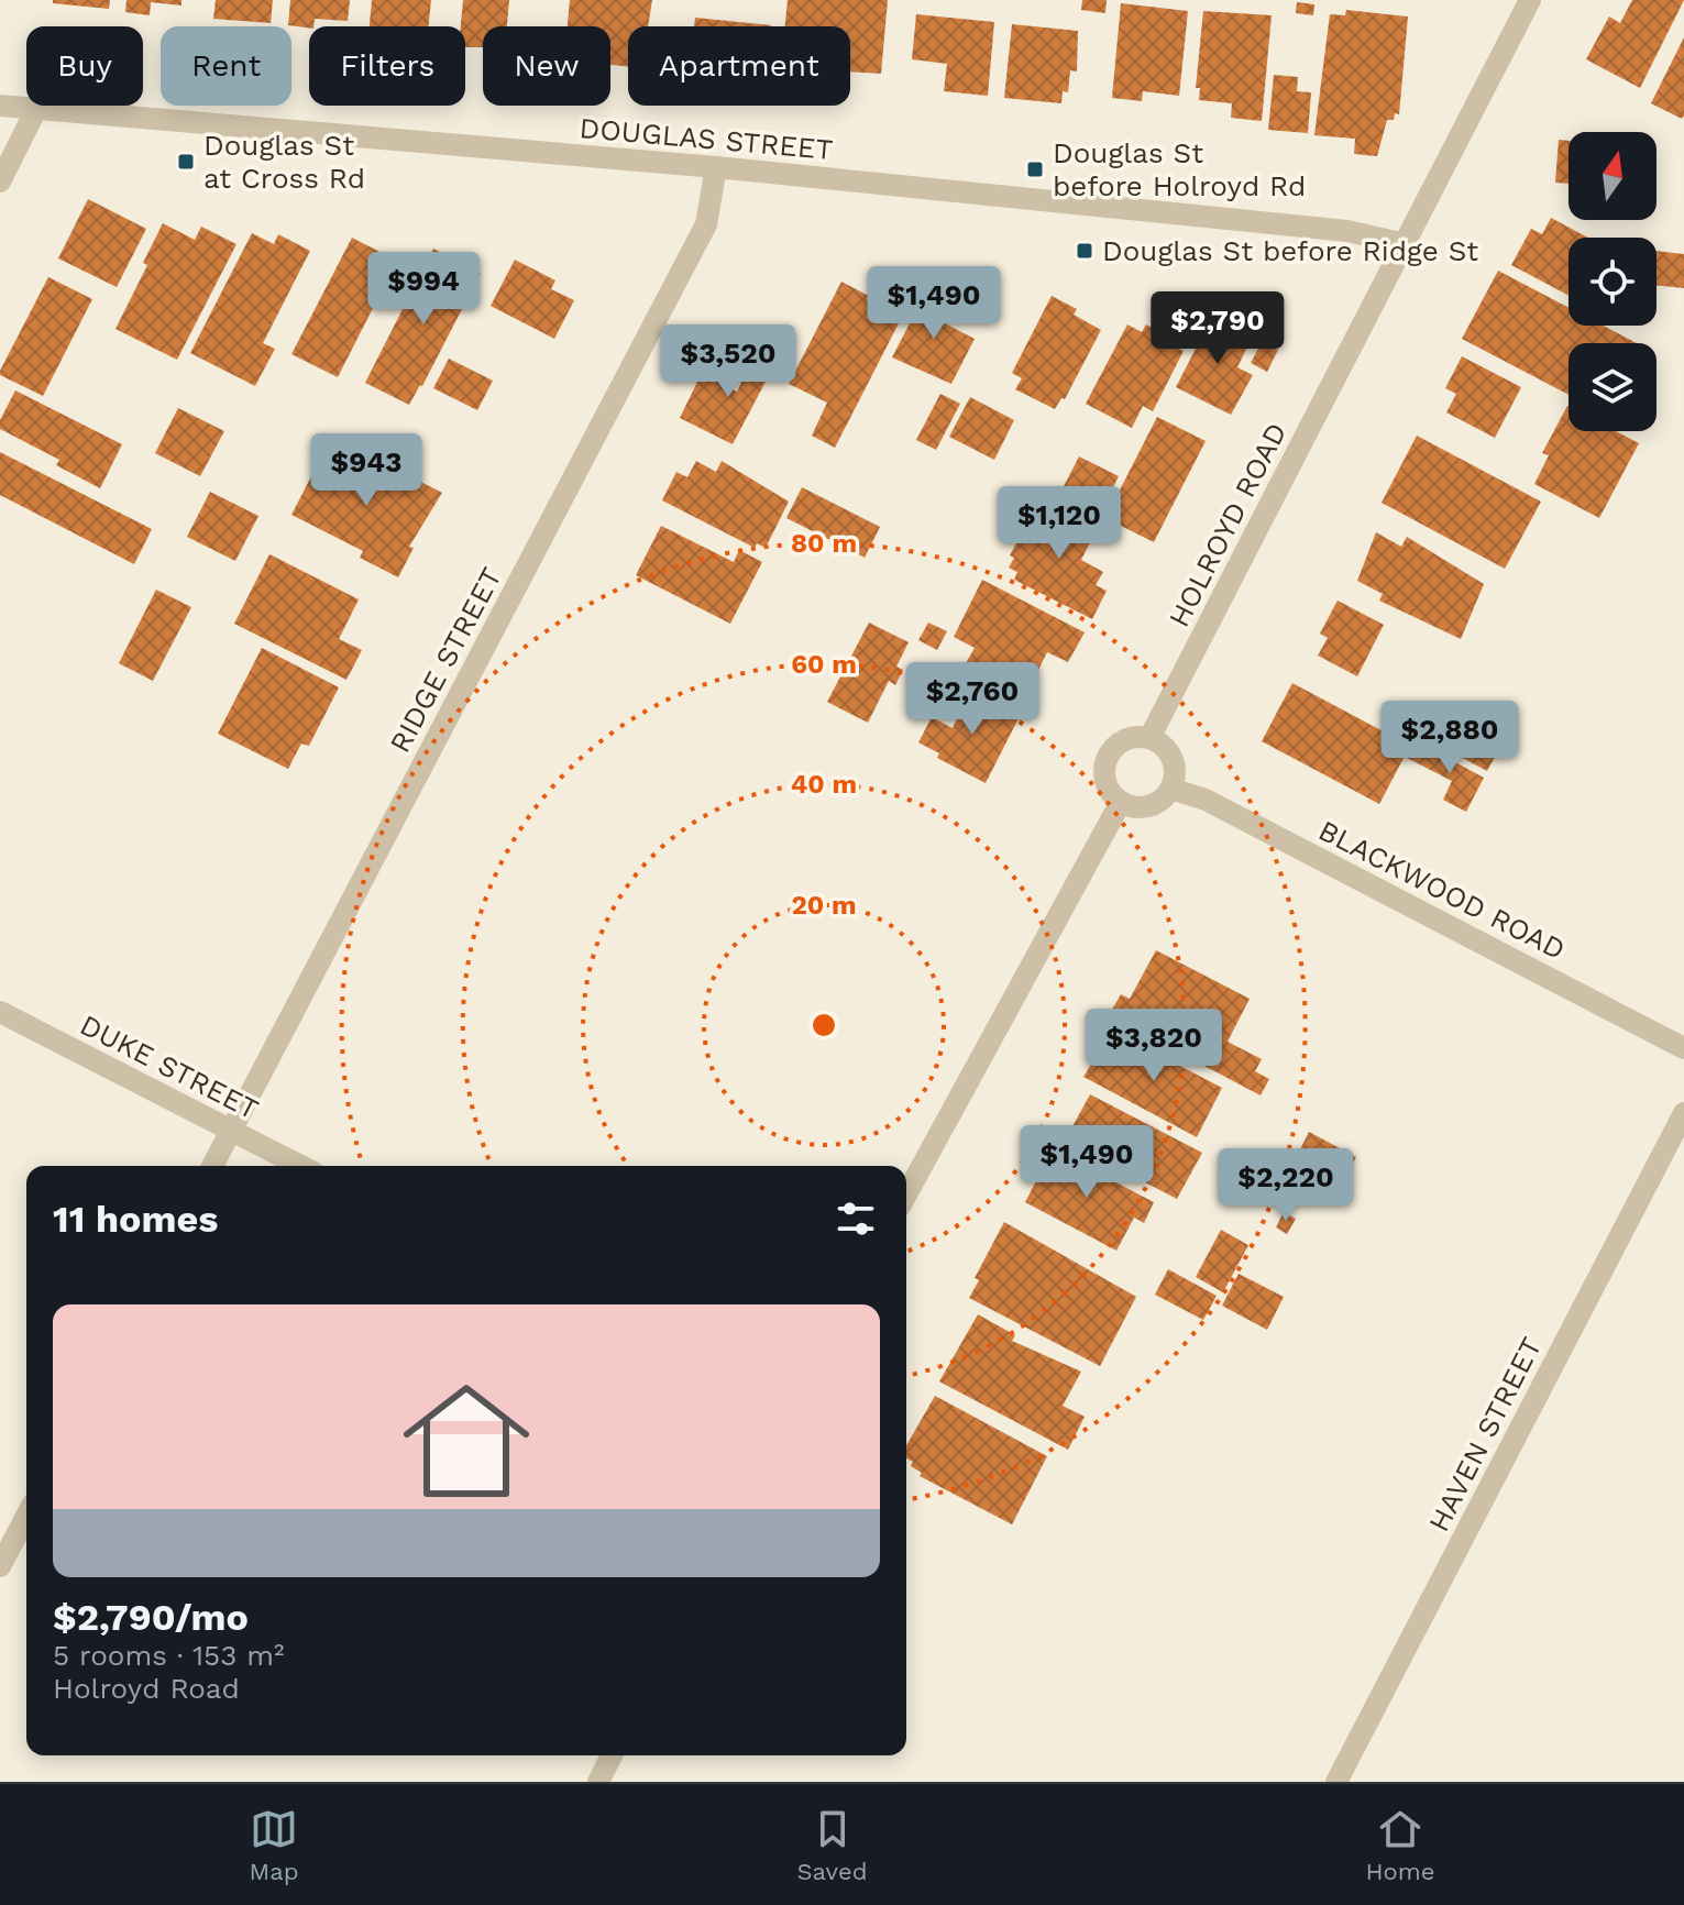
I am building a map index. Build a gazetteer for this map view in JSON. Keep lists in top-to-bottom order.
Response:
{
  "streets": {
    "street": [
      "DOUGLAS STREET",
      "HOLROYD ROAD",
      "RIDGE STREET",
      "BLACKWOOD ROAD",
      "DUKE STREET",
      "HAVEN STREET"
    ]
  },
  "crossings": [
    ["DOUGLAS STREET", "HOLROYD ROAD"],
    ["DOUGLAS STREET", "RIDGE STREET"],
    ["HOLROYD ROAD", "BLACKWOOD ROAD"],
    ["RIDGE STREET", "DUKE STREET"]
  ],
  "places": {
    "transit": ["Douglas St at Cross Rd", "Douglas St before Holroyd Rd", "Douglas St before Ridge St"]
  },
  "north": "top",
  "page": {
    "chip": [
      "Buy",
      "Rent",
      "Filters",
      "New",
      "Apartment"
    ],
    "price": [
      "$994",
      "$1,490",
      "$2,790",
      "$3,520",
      "$943",
      "$1,120",
      "$2,760",
      "$2,880",
      "$3,820",
      "$1,490",
      "$2,220"
    ],
    "heading": "11 homes",
    "list": [
      {
        "name": "$2,790/mo",
        "note": "5 rooms · 153 m² · Holroyd Road"
      }
    ],
    "tabs": ["Map", "Saved", "Home"]
  },
  "rings": [
    "80 m",
    "60 m",
    "40 m",
    "20 m"
  ]
}
